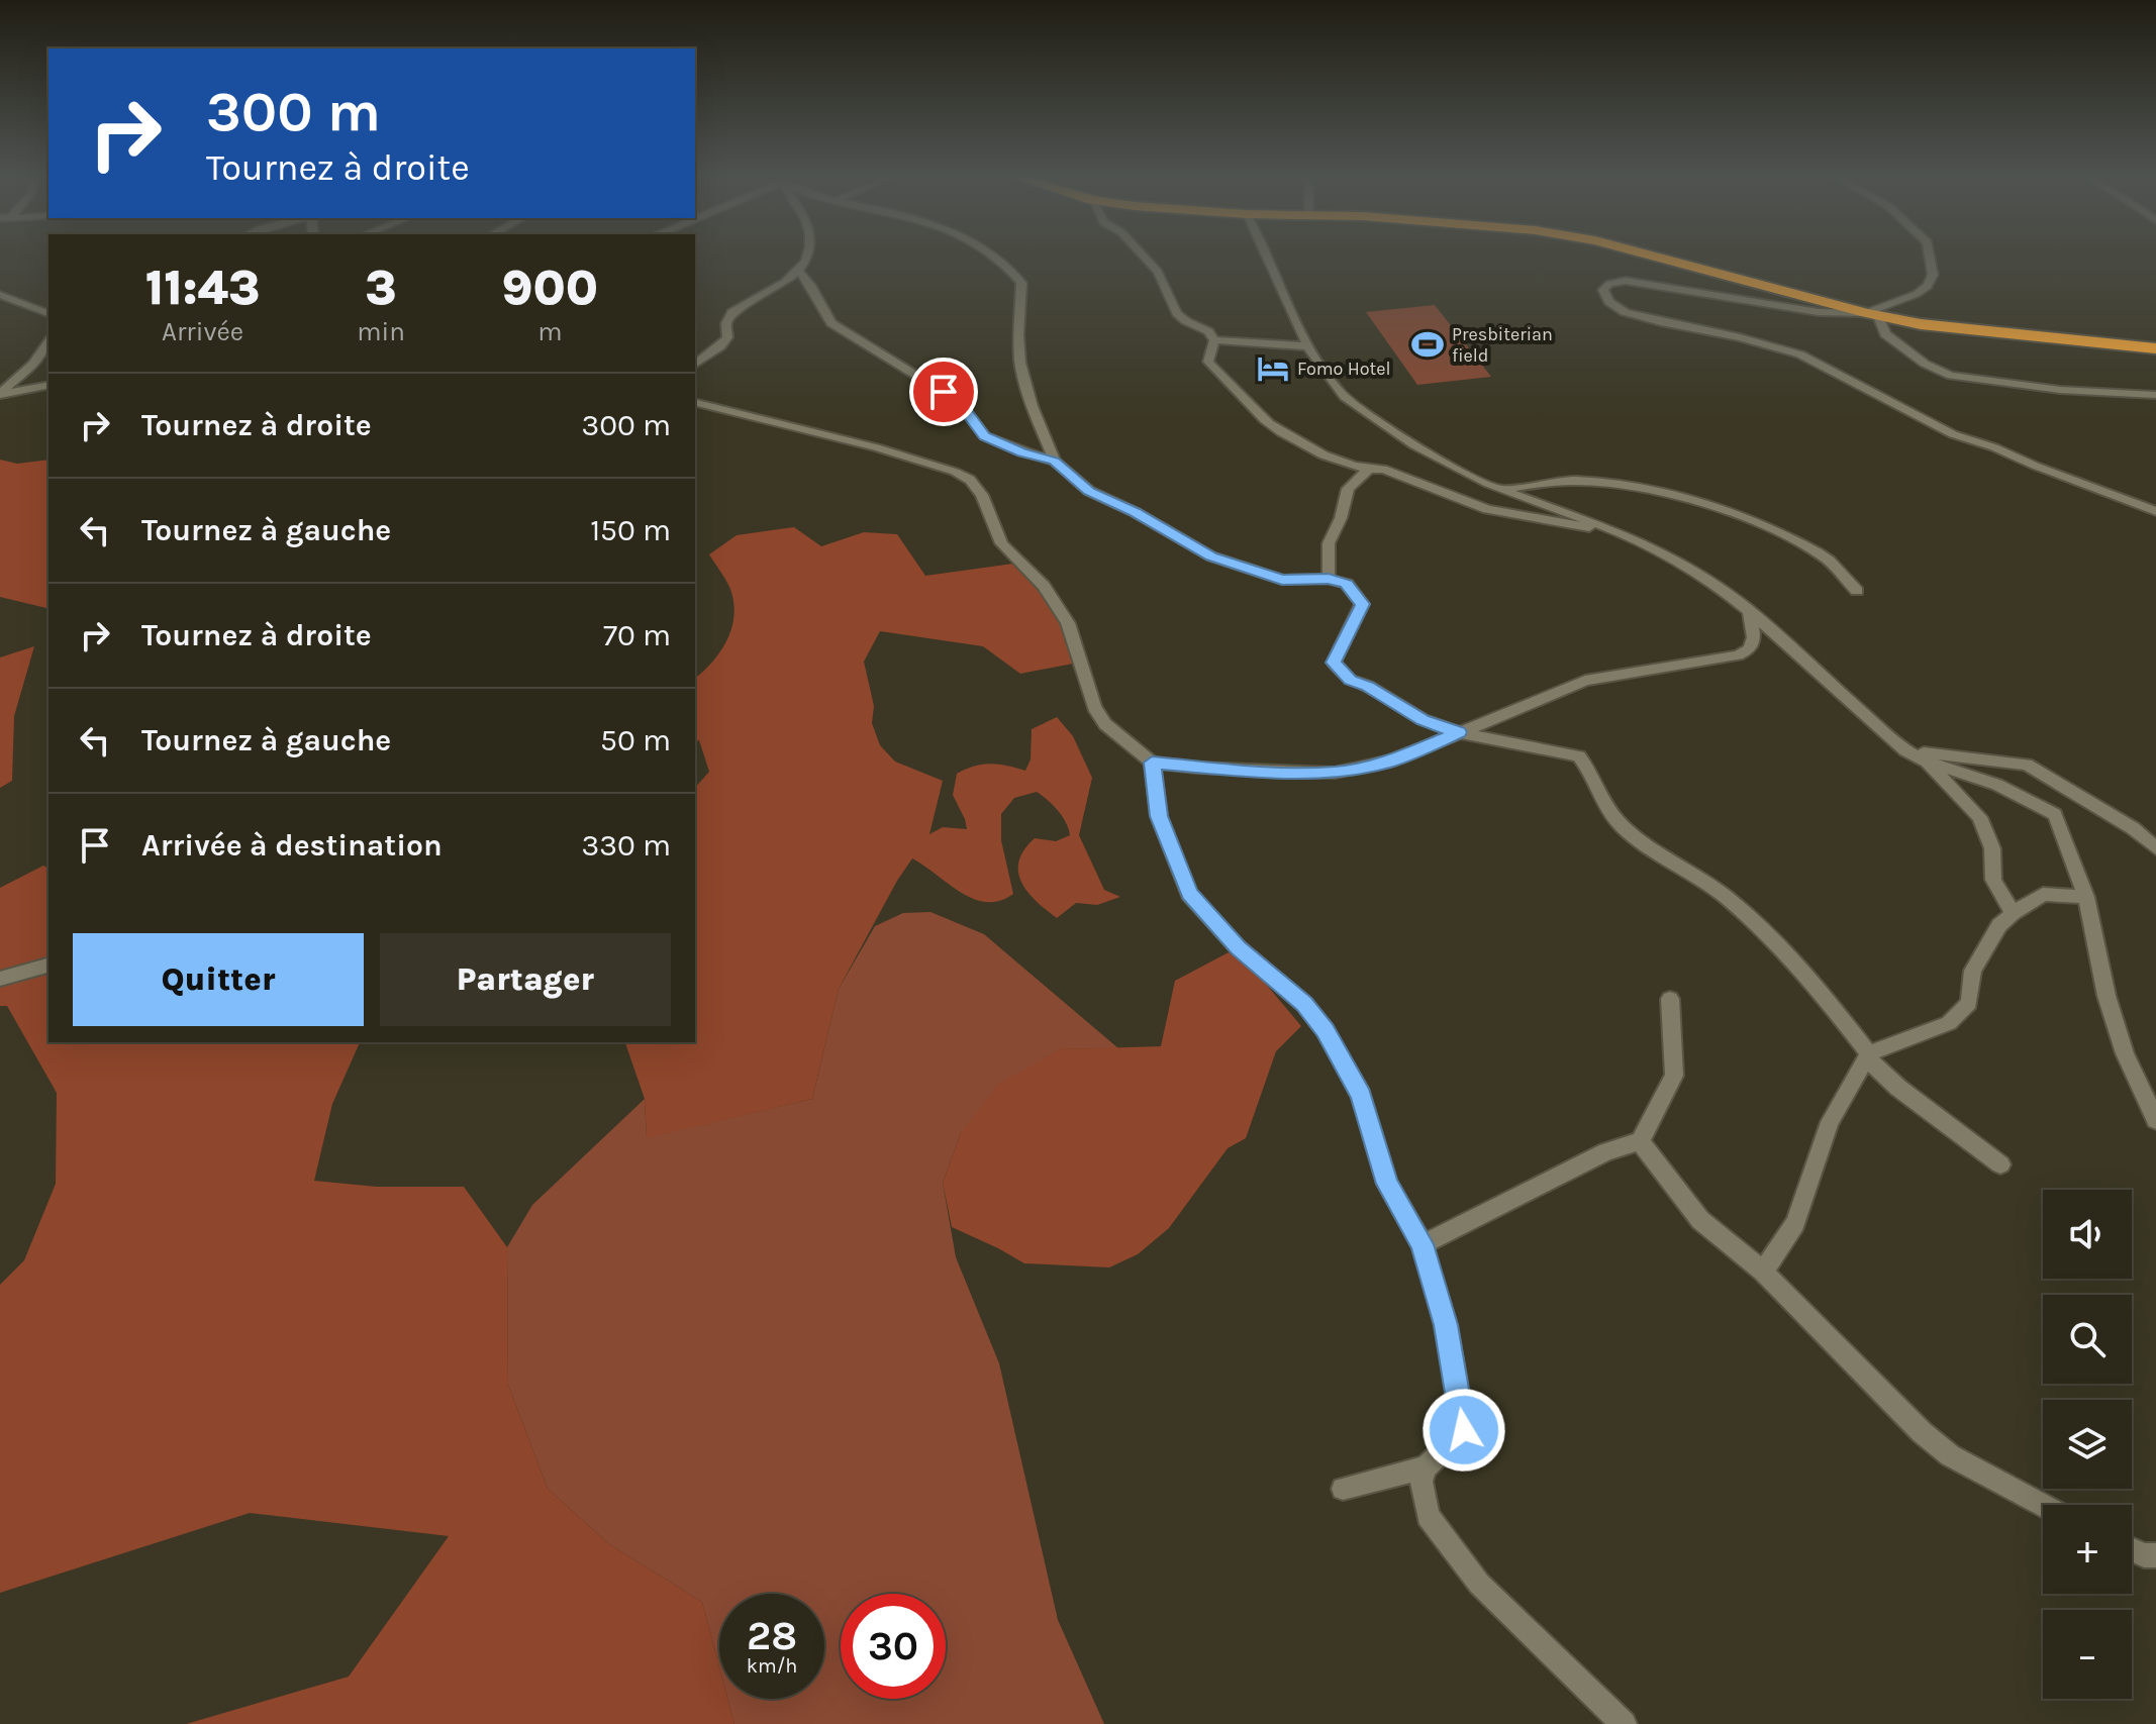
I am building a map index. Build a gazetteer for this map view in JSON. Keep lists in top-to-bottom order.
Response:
{
  "places": {
    "sports": ["Presbiterian field"],
    "hotel": ["Fomo Hotel"]
  },
  "page": {
    "turn": ["300 m", "Tournez à droite"],
    "eta": [
      "11:43",
      "Arrivée",
      "3",
      "min",
      "900",
      "m"
    ],
    "list": [
      {
        "name": "Tournez à droite",
        "value": "300 m"
      },
      {
        "name": "Tournez à gauche",
        "value": "150 m"
      },
      {
        "name": "Tournez à droite",
        "value": "70 m"
      },
      {
        "name": "Tournez à gauche",
        "value": "50 m"
      },
      {
        "name": "Arrivée à destination",
        "value": "330 m"
      }
    ],
    "buttons": ["Quitter", "Partager"],
    "map_buttons": ["+", "−"],
    "speed": "28 km/h",
    "limit": "30"
  }
}
